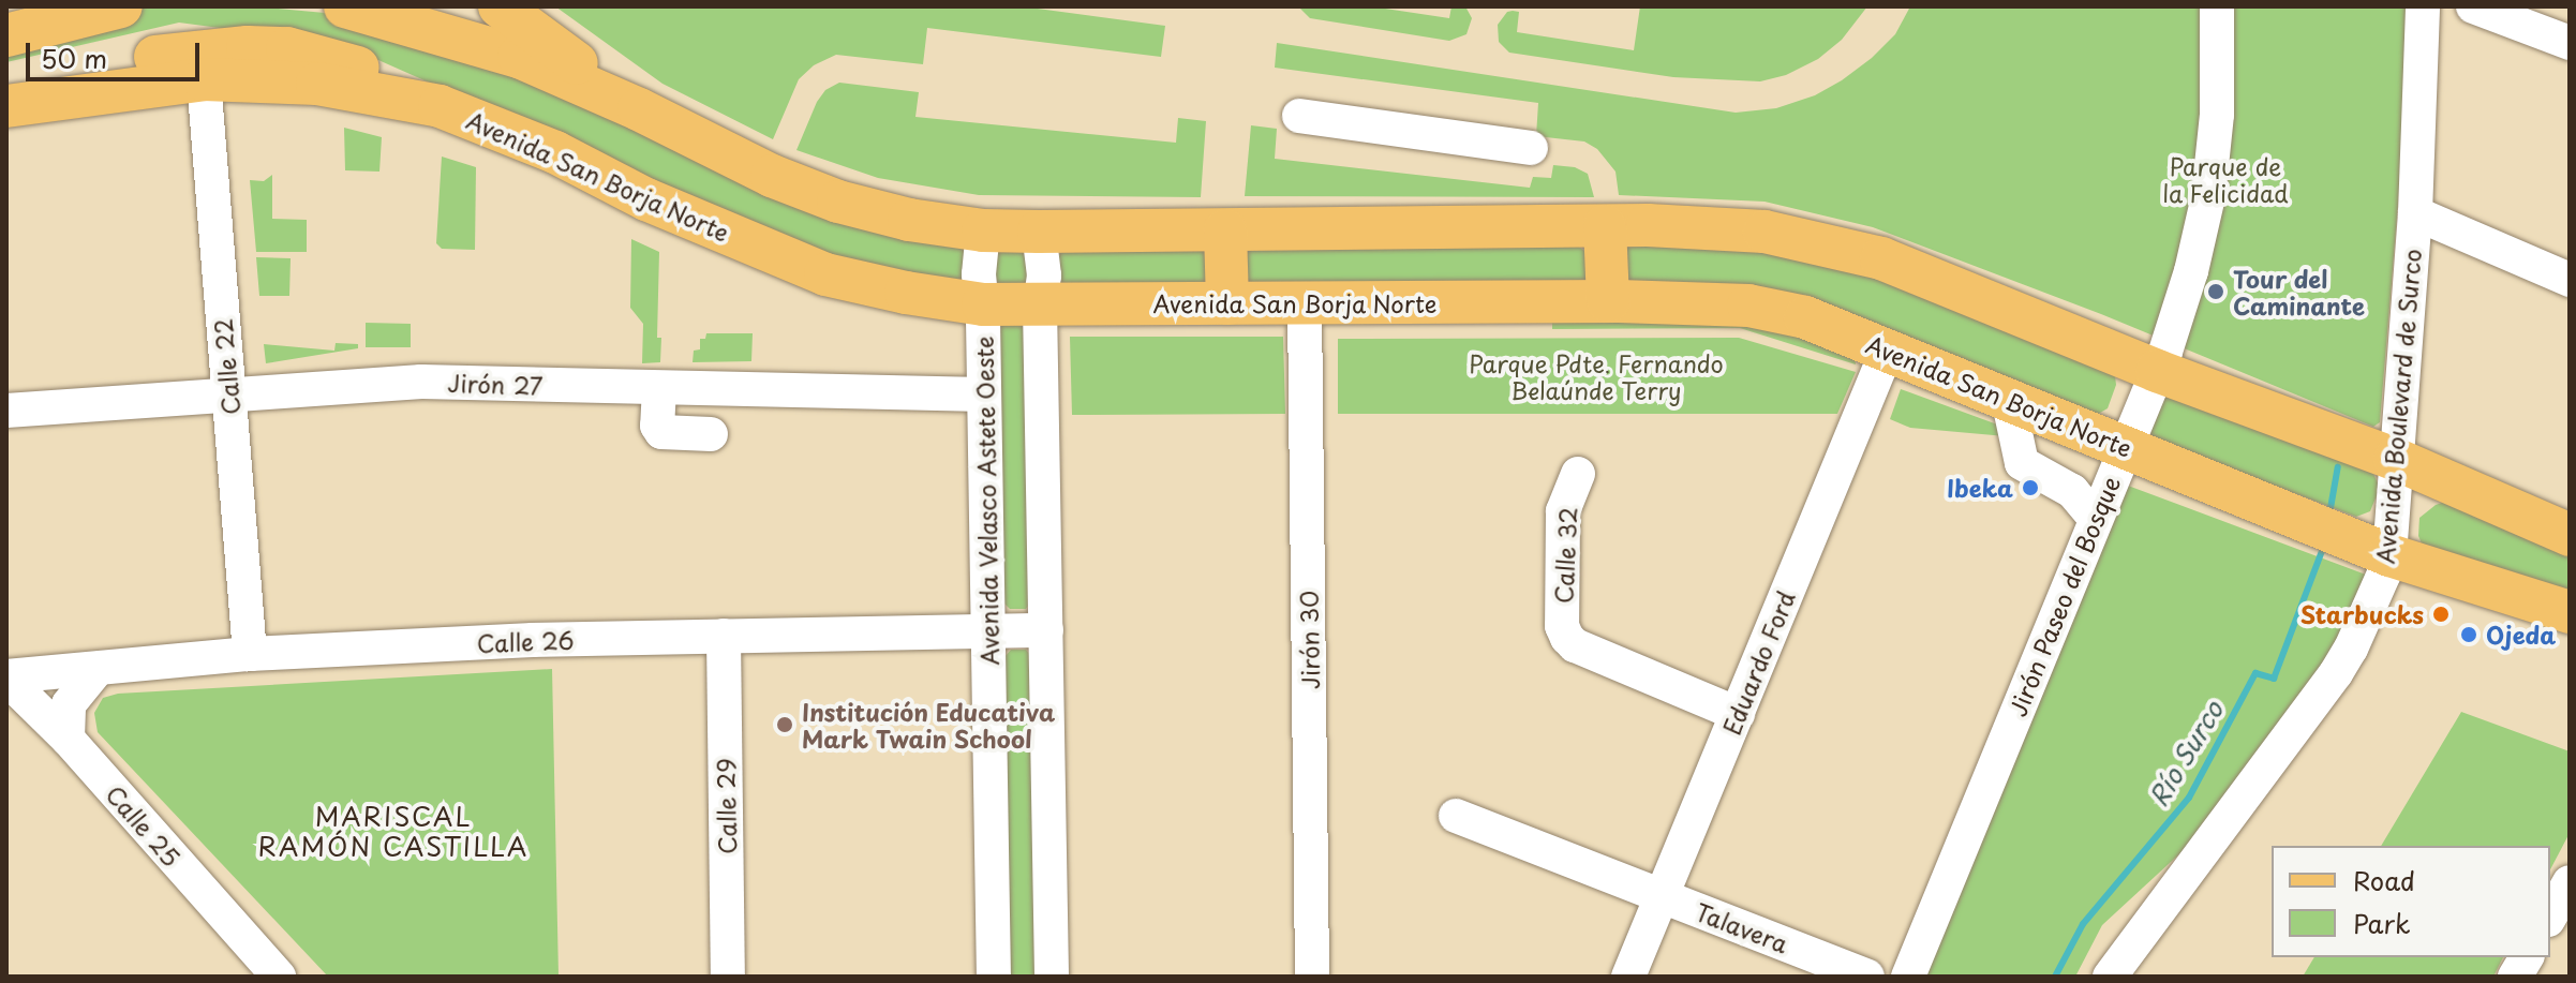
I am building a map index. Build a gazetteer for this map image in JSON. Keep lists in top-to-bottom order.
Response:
{
  "streets": {
    "main road": ["Avenida San Borja Norte"],
    "street": [
      "Calle 22",
      "Jirón 27",
      "Avenida Boulevard de Surco",
      "Avenida Velasco Astete Oeste",
      "Calle 32",
      "Jirón Paseo del Bosque",
      "Jirón 30",
      "Calle 26",
      "Eduardo Ford",
      "Calle 29",
      "Calle 25",
      "Talavera"
    ]
  },
  "crossings": [
    ["Avenida San Borja Norte", "Calle 22"],
    ["Avenida San Borja Norte", "Avenida Boulevard de Surco"],
    ["Avenida San Borja Norte", "Avenida Velasco Astete Oeste"],
    ["Avenida San Borja Norte", "Jirón Paseo del Bosque"],
    ["Avenida San Borja Norte", "Jirón 30"],
    ["Avenida San Borja Norte", "Eduardo Ford"],
    ["Calle 22", "Jirón 27"],
    ["Calle 22", "Calle 26"],
    ["Jirón 27", "Avenida Velasco Astete Oeste"],
    ["Avenida Velasco Astete Oeste", "Calle 26"],
    ["Calle 32", "Eduardo Ford"],
    ["Calle 26", "Calle 29"],
    ["Calle 26", "Calle 25"],
    ["Eduardo Ford", "Talavera"]
  ],
  "districts": ["MARISCAL RAMÓN CASTILLA"],
  "water": ["Río Surco"],
  "parks": ["Parque de la Felicidad", "Parque Pdte. Fernando Belaúnde Terry"],
  "places": [
    "Tour del Caminante",
    "Ibeka",
    "Starbucks",
    "Ojeda",
    "Institución Educativa Mark Twain School"
  ],
  "legend": ["Road", "Park"],
  "scale_bar": "50 m"
}
